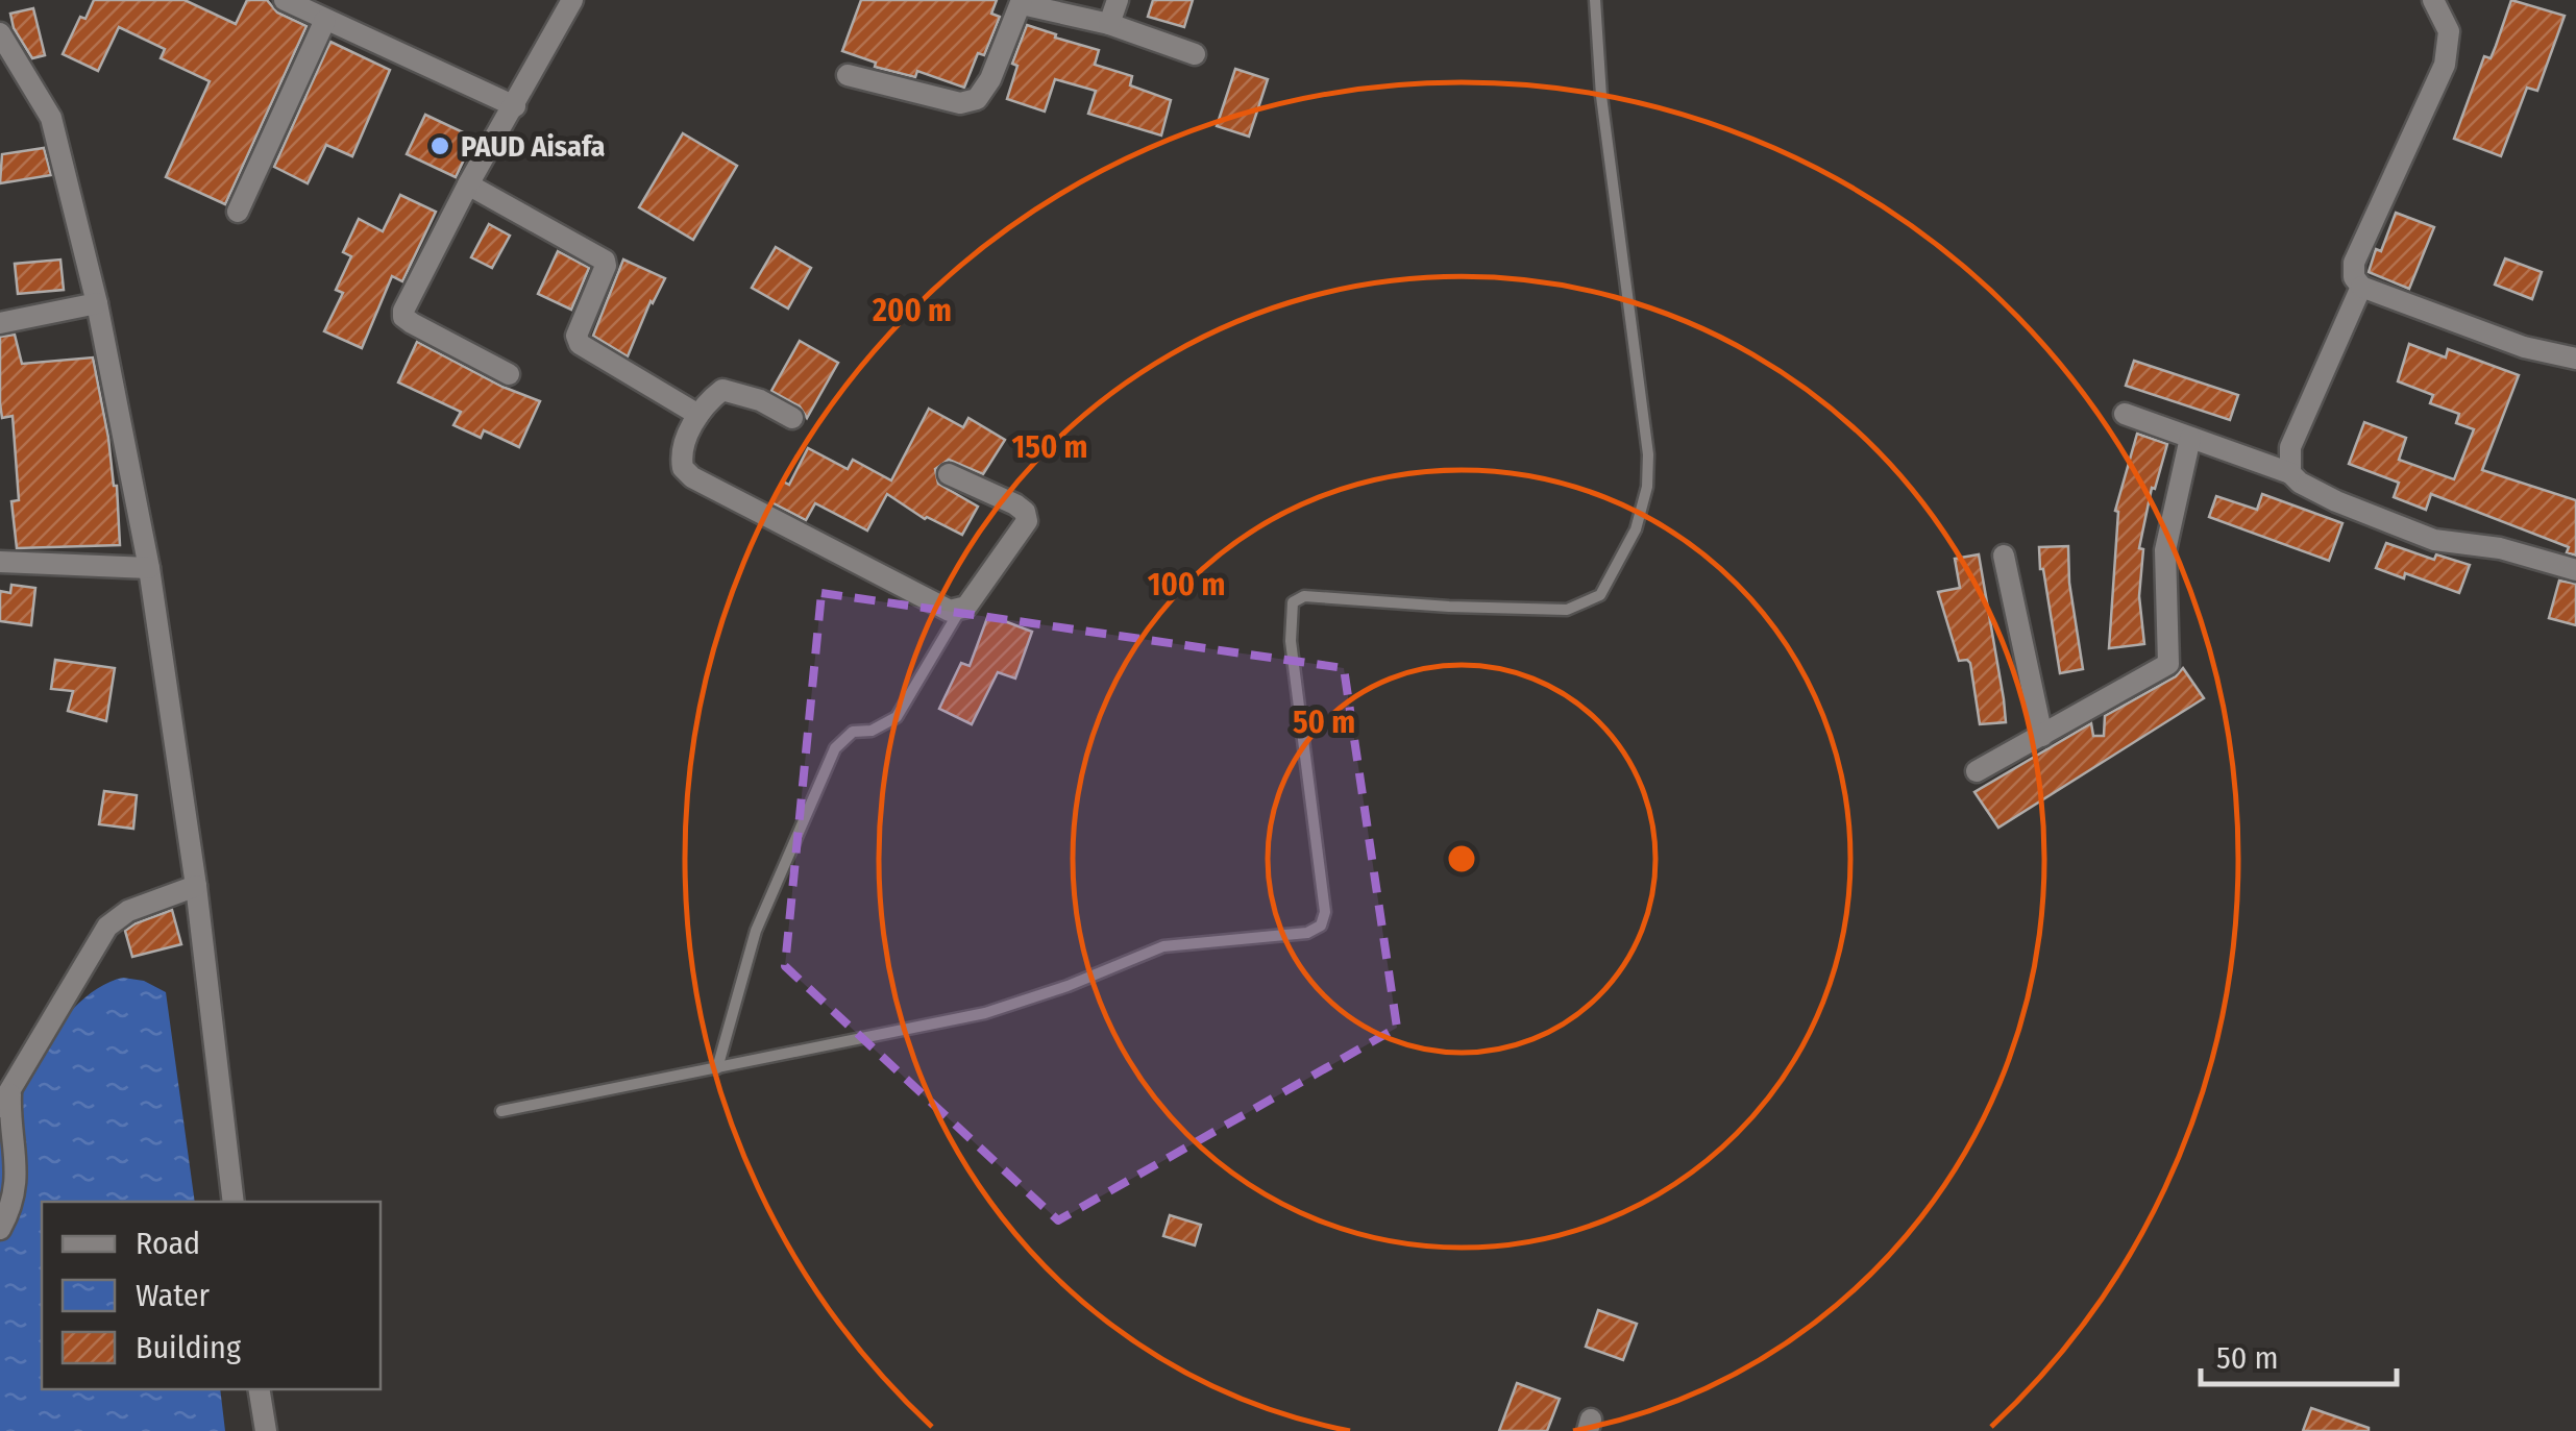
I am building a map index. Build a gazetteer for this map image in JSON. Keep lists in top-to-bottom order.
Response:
{
  "places": ["PAUD Aisafa"],
  "legend": ["Road", "Water", "Building"],
  "scale_bar": "50 m",
  "rings": [
    "200 m",
    "150 m",
    "100 m",
    "50 m"
  ]
}
